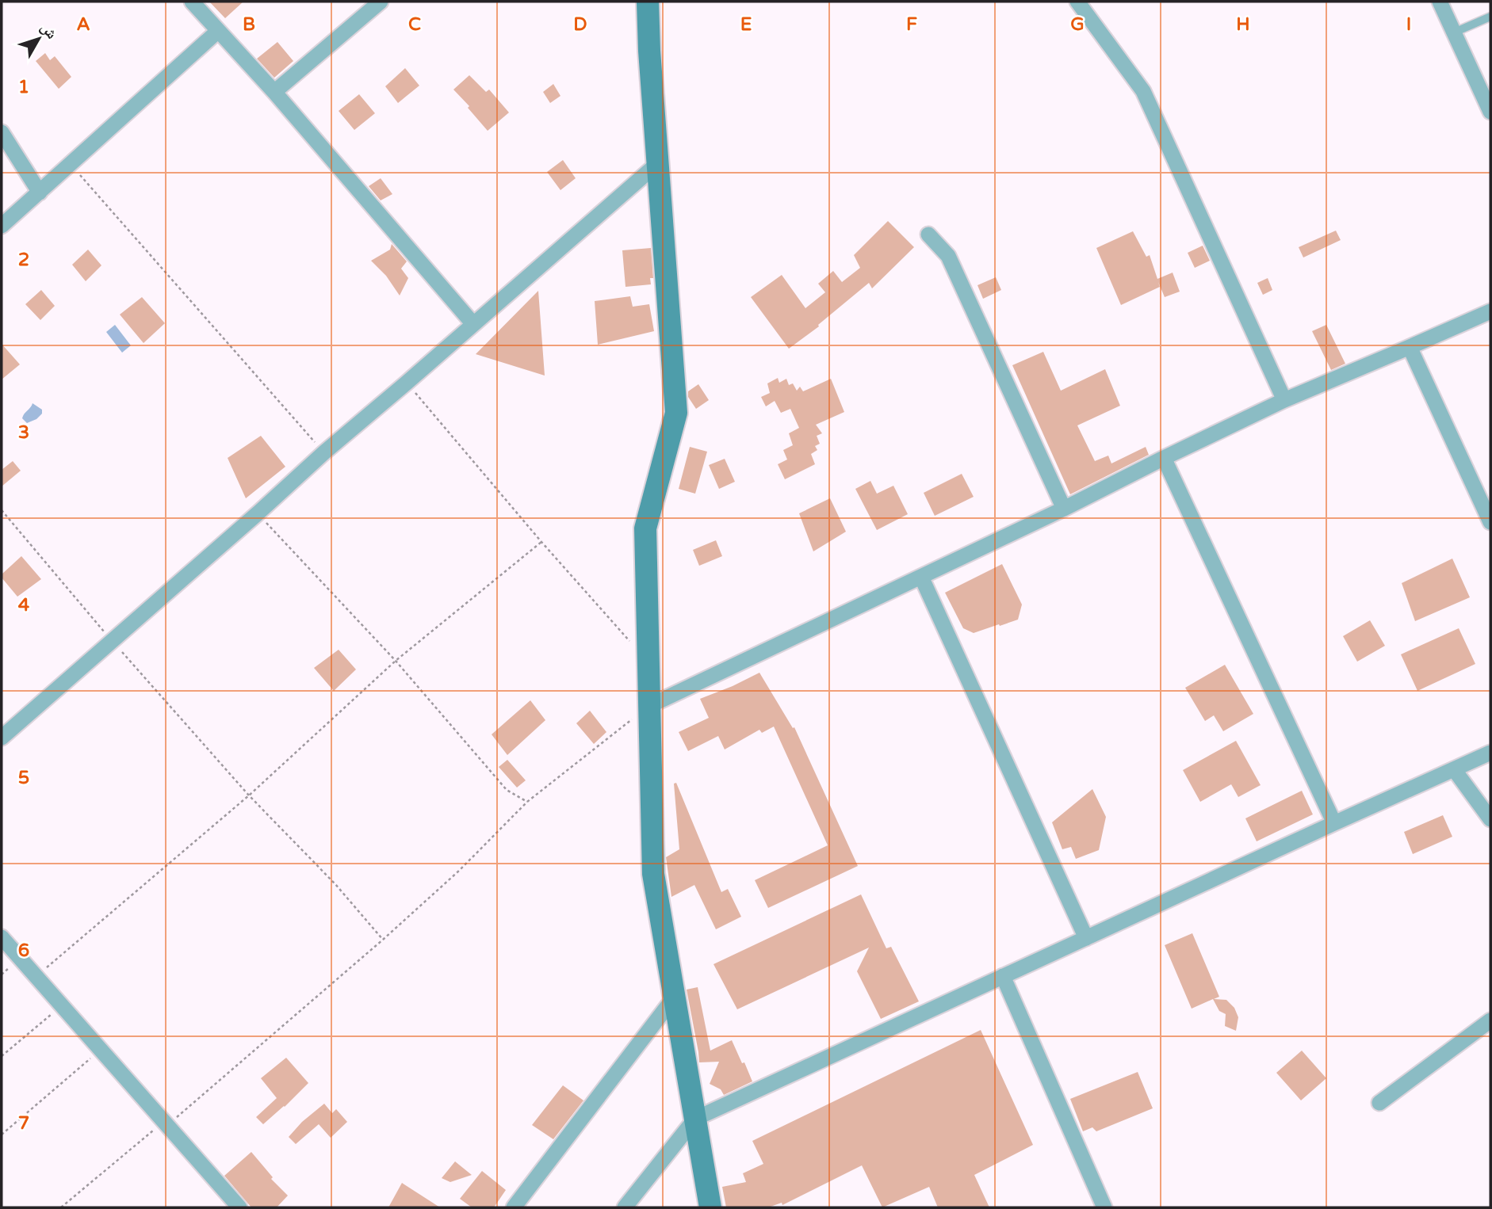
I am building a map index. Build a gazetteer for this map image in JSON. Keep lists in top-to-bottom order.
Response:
{
  "north": "top right",
  "grid": {
    "columns": [
      "A",
      "B",
      "C",
      "D",
      "E",
      "F",
      "G",
      "H",
      "I"
    ],
    "rows": [
      "1",
      "2",
      "3",
      "4",
      "5",
      "6",
      "7"
    ]
  }
}
